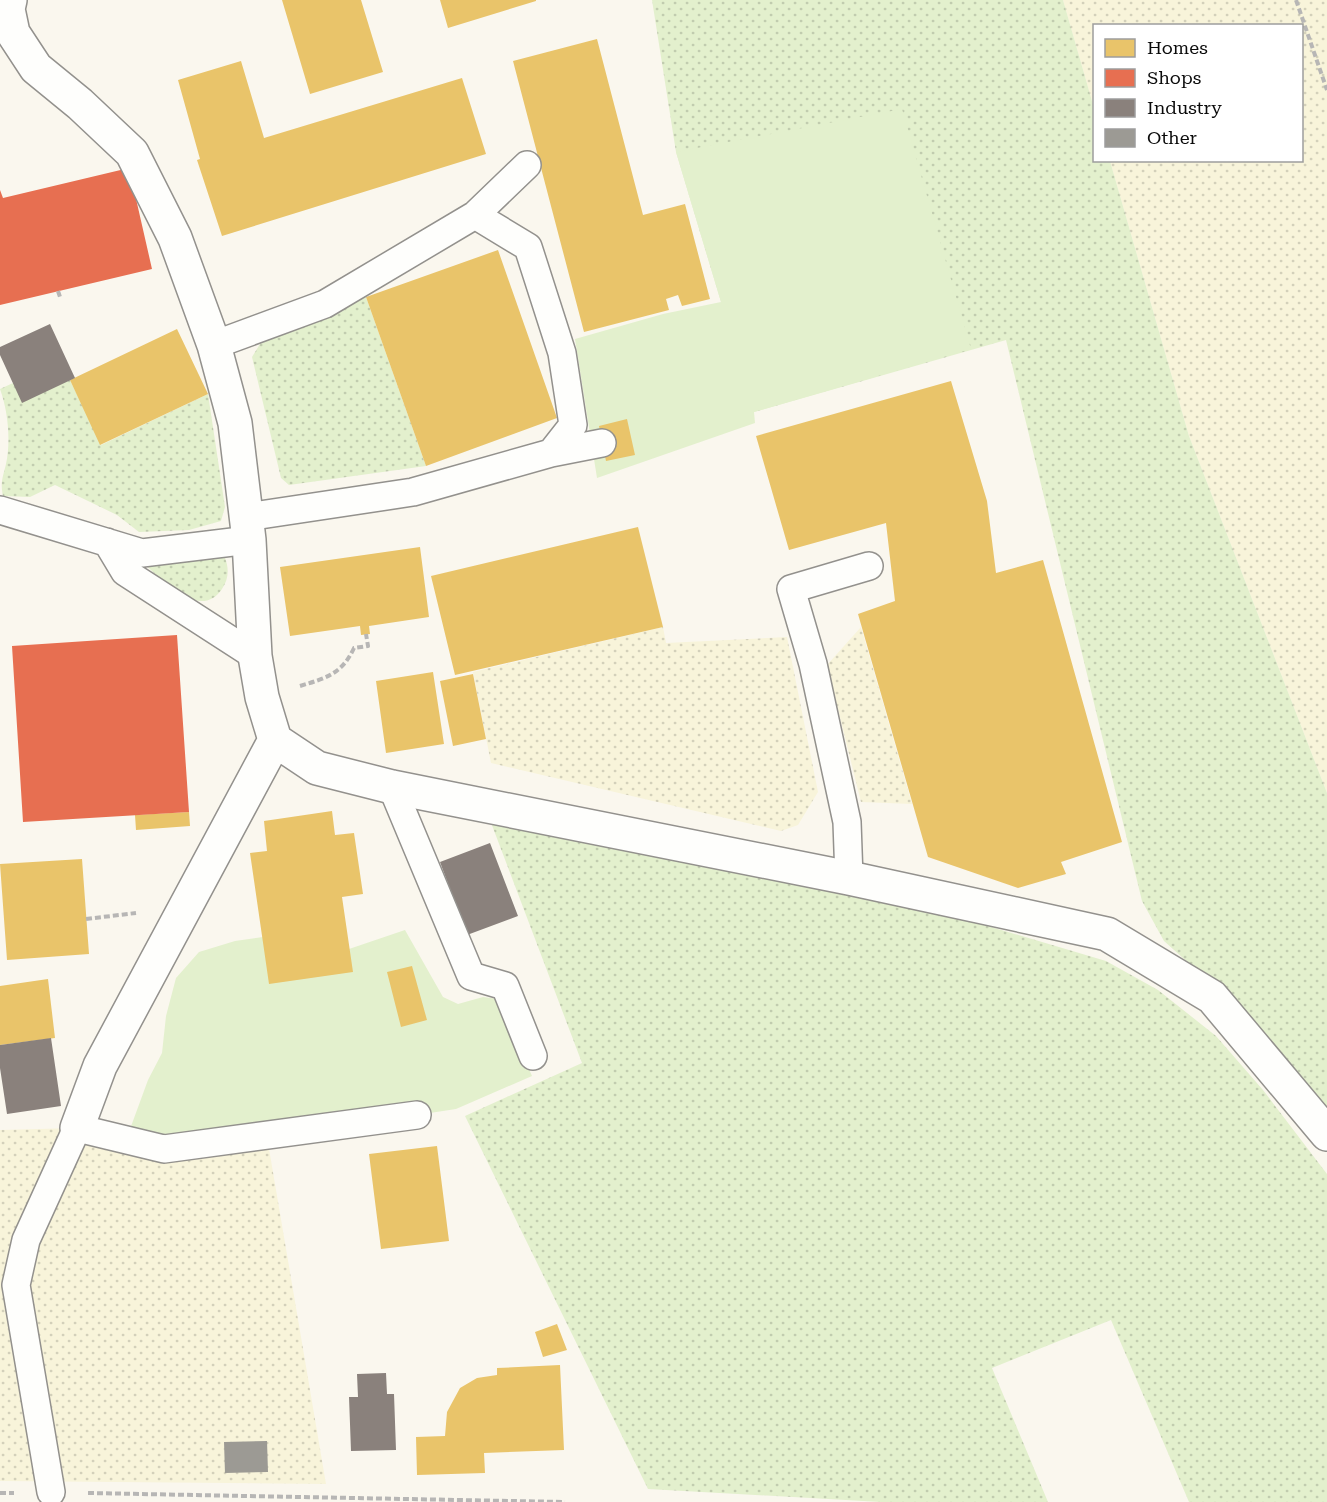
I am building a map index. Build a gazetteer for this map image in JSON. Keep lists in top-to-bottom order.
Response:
{
  "legend": [
    "Homes",
    "Shops",
    "Industry",
    "Other"
  ]
}
